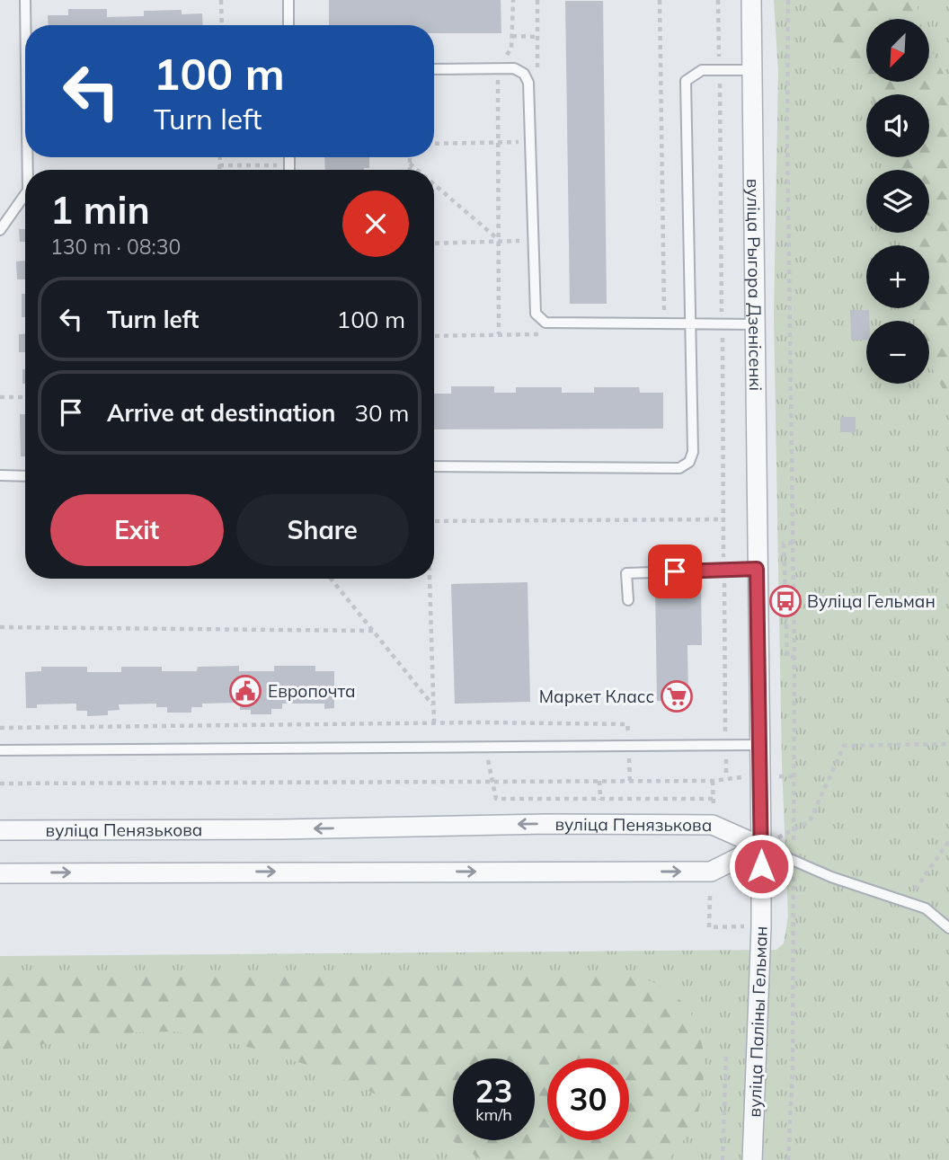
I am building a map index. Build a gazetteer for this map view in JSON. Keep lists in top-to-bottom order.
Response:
{
  "streets": {
    "street": ["вуліца Рыгора Дзенісенкі", "вуліца Пенязькова", "вуліца Паліны Гельман"]
  },
  "crossings": [
    ["вуліца Рыгора Дзенісенкі", "вуліца Паліны Гельман"],
    ["вуліца Пенязькова", "вуліца Паліны Гельман"]
  ],
  "places": {
    "bus stop": ["Вуліца Гельман"],
    "public building": ["Европочта"],
    "supermarket": ["Маркет Класс"]
  },
  "north": "bottom left",
  "page": {
    "map_buttons": ["+", "−"],
    "turn": ["100 m", "Turn left"],
    "heading": ["1 min", "130 m · 08:30"],
    "list": [
      {
        "name": "Turn left",
        "value": "100 m"
      },
      {
        "name": "Arrive at destination",
        "value": "30 m"
      }
    ],
    "buttons": ["Exit", "Share"],
    "speed": "23 km/h",
    "limit": "30"
  }
}
